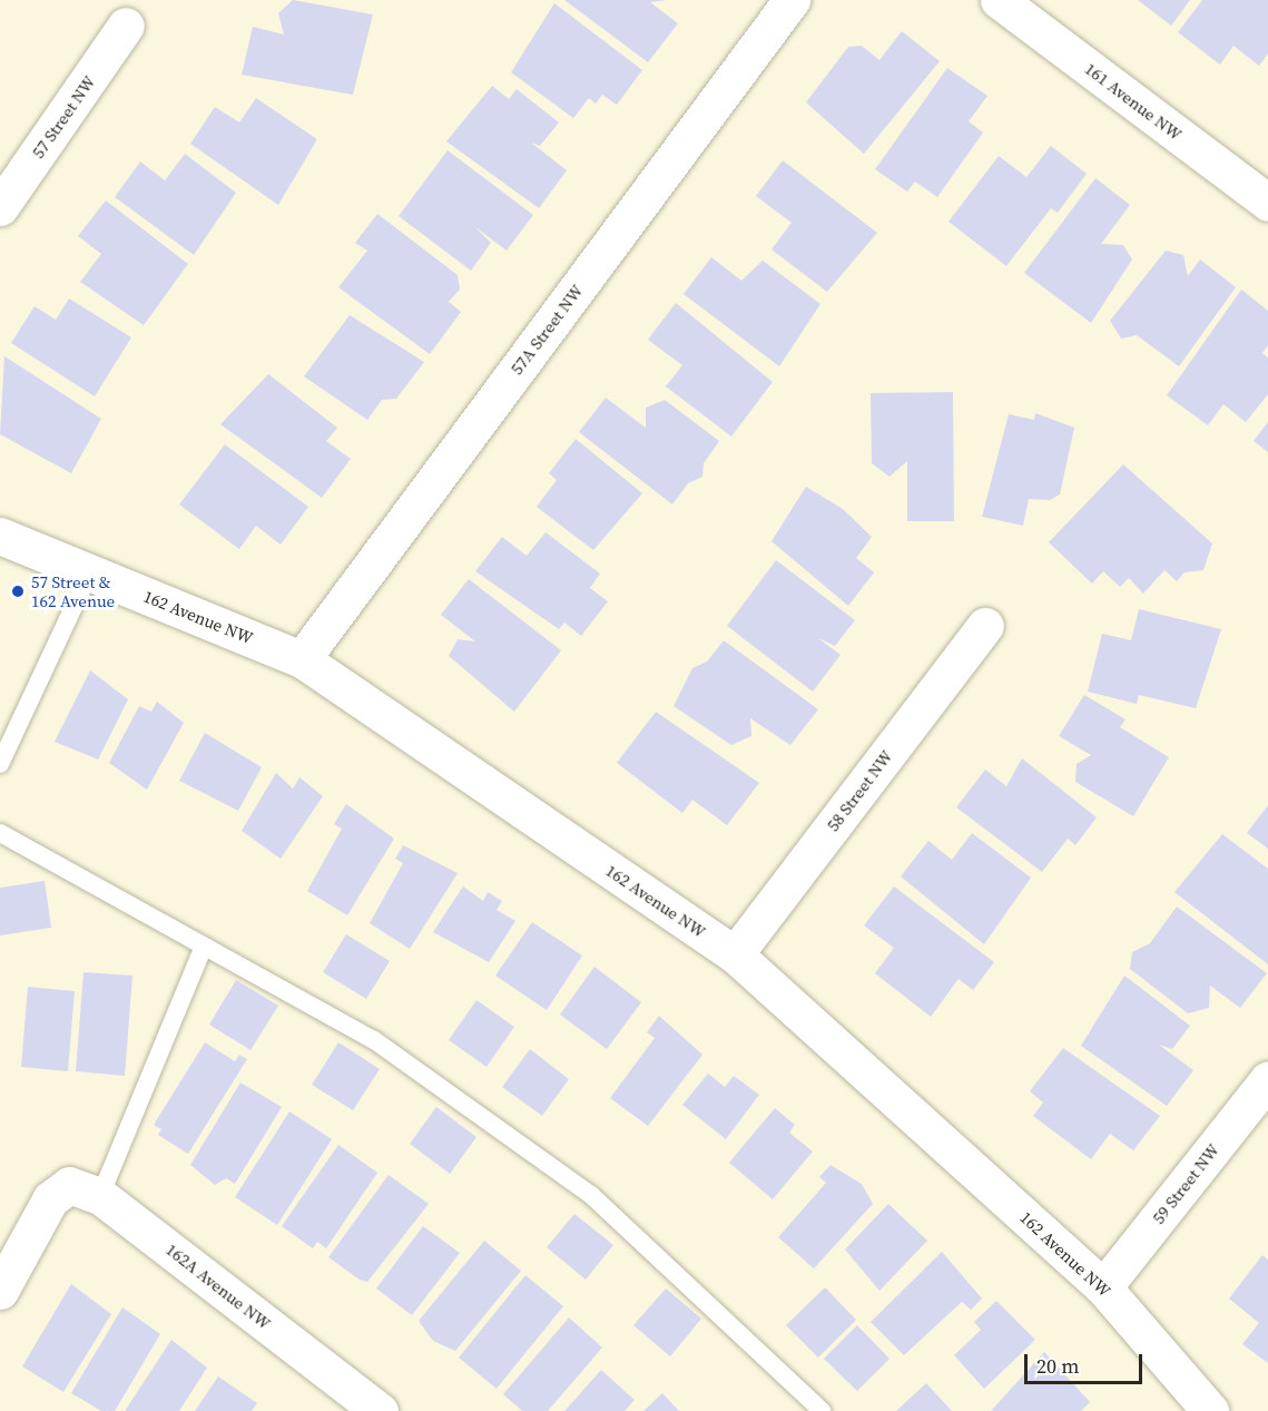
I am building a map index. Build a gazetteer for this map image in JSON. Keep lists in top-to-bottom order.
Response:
{
  "streets": {
    "street": [
      "161 Avenue NW",
      "57 Street NW",
      "57A Street NW",
      "162 Avenue NW",
      "58 Street NW",
      "59 Street NW",
      "162A Avenue NW"
    ]
  },
  "crossings": [
    ["57A Street NW", "162 Avenue NW"],
    ["162 Avenue NW", "58 Street NW"],
    ["162 Avenue NW", "59 Street NW"]
  ],
  "places": ["57 Street & 162 Avenue"],
  "scale_bar": "20 m"
}
